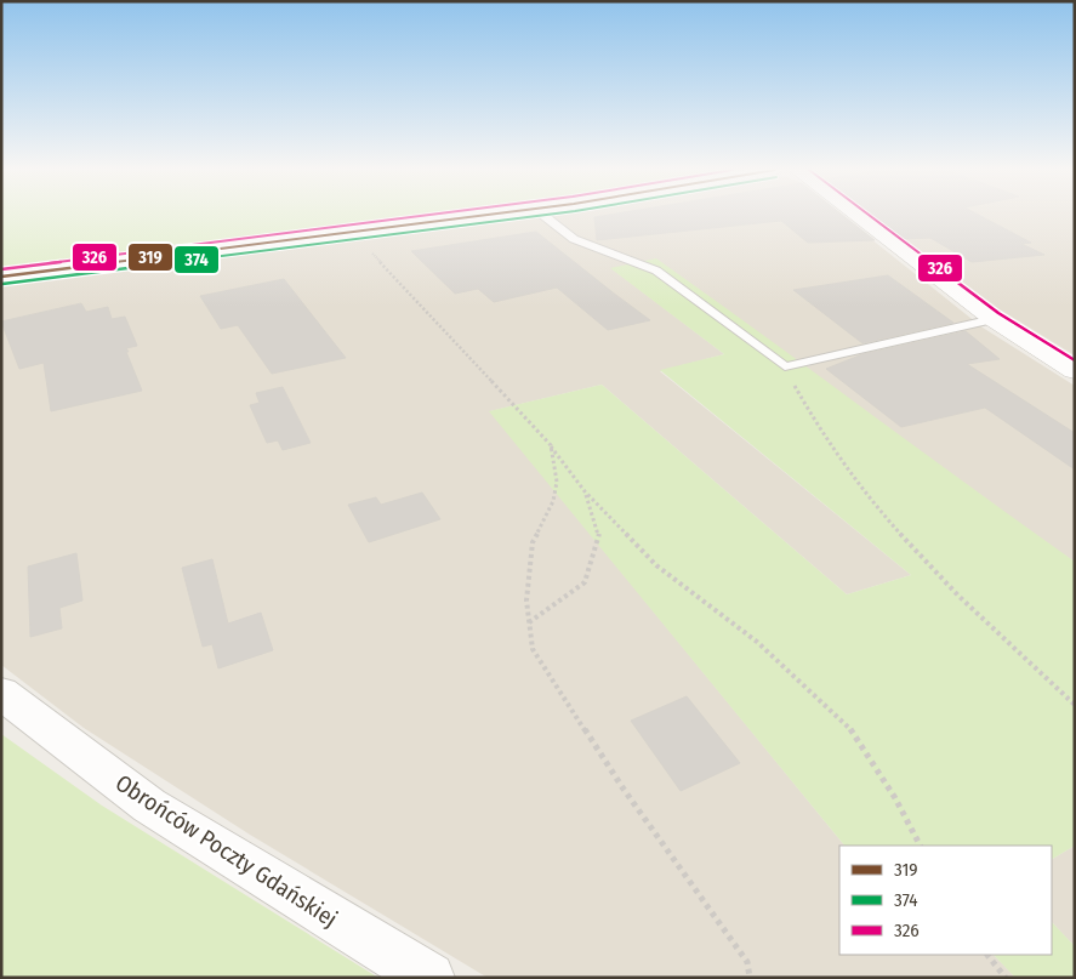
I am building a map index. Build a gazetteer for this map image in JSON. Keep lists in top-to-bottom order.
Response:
{
  "streets": {
    "street": ["Obrońców Poczty Gdańskiej"]
  },
  "lines": ["transit line 319", "transit line 374", "transit line 326"],
  "legend": ["319", "374", "326"]
}
